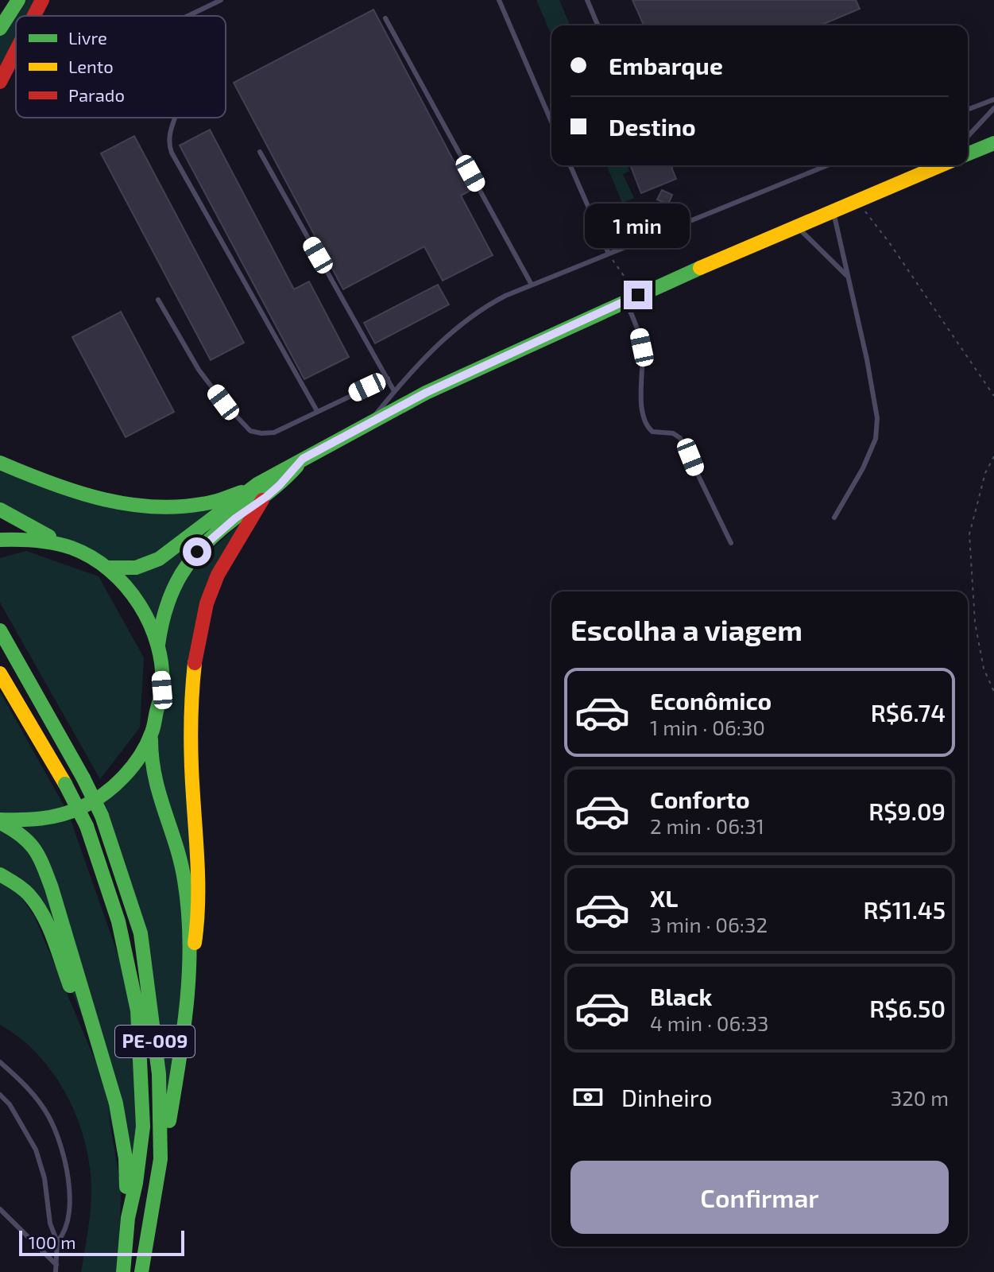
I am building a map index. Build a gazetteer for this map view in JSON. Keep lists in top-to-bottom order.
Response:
{
  "streets": {
    "main road": ["PE-009"]
  },
  "legend": ["Livre", "Lento", "Parado"],
  "scale_bar": "100 m",
  "page": {
    "banner": ["Embarque", "Destino"],
    "bubble": "1 min",
    "heading": "Escolha a viagem",
    "list": [
      {
        "name": "Econômico",
        "note": "1 min · 06:30",
        "value": "R$6.74"
      },
      {
        "name": "Conforto",
        "note": "2 min · 06:31",
        "value": "R$9.09"
      },
      {
        "name": "XL",
        "note": "3 min · 06:32",
        "value": "R$11.45"
      },
      {
        "name": "Black",
        "note": "4 min · 06:33",
        "value": "R$6.50"
      }
    ],
    "pay": ["Dinheiro", "320 m"],
    "buttons": "Confirmar",
    "scale": "100 m"
  }
}
